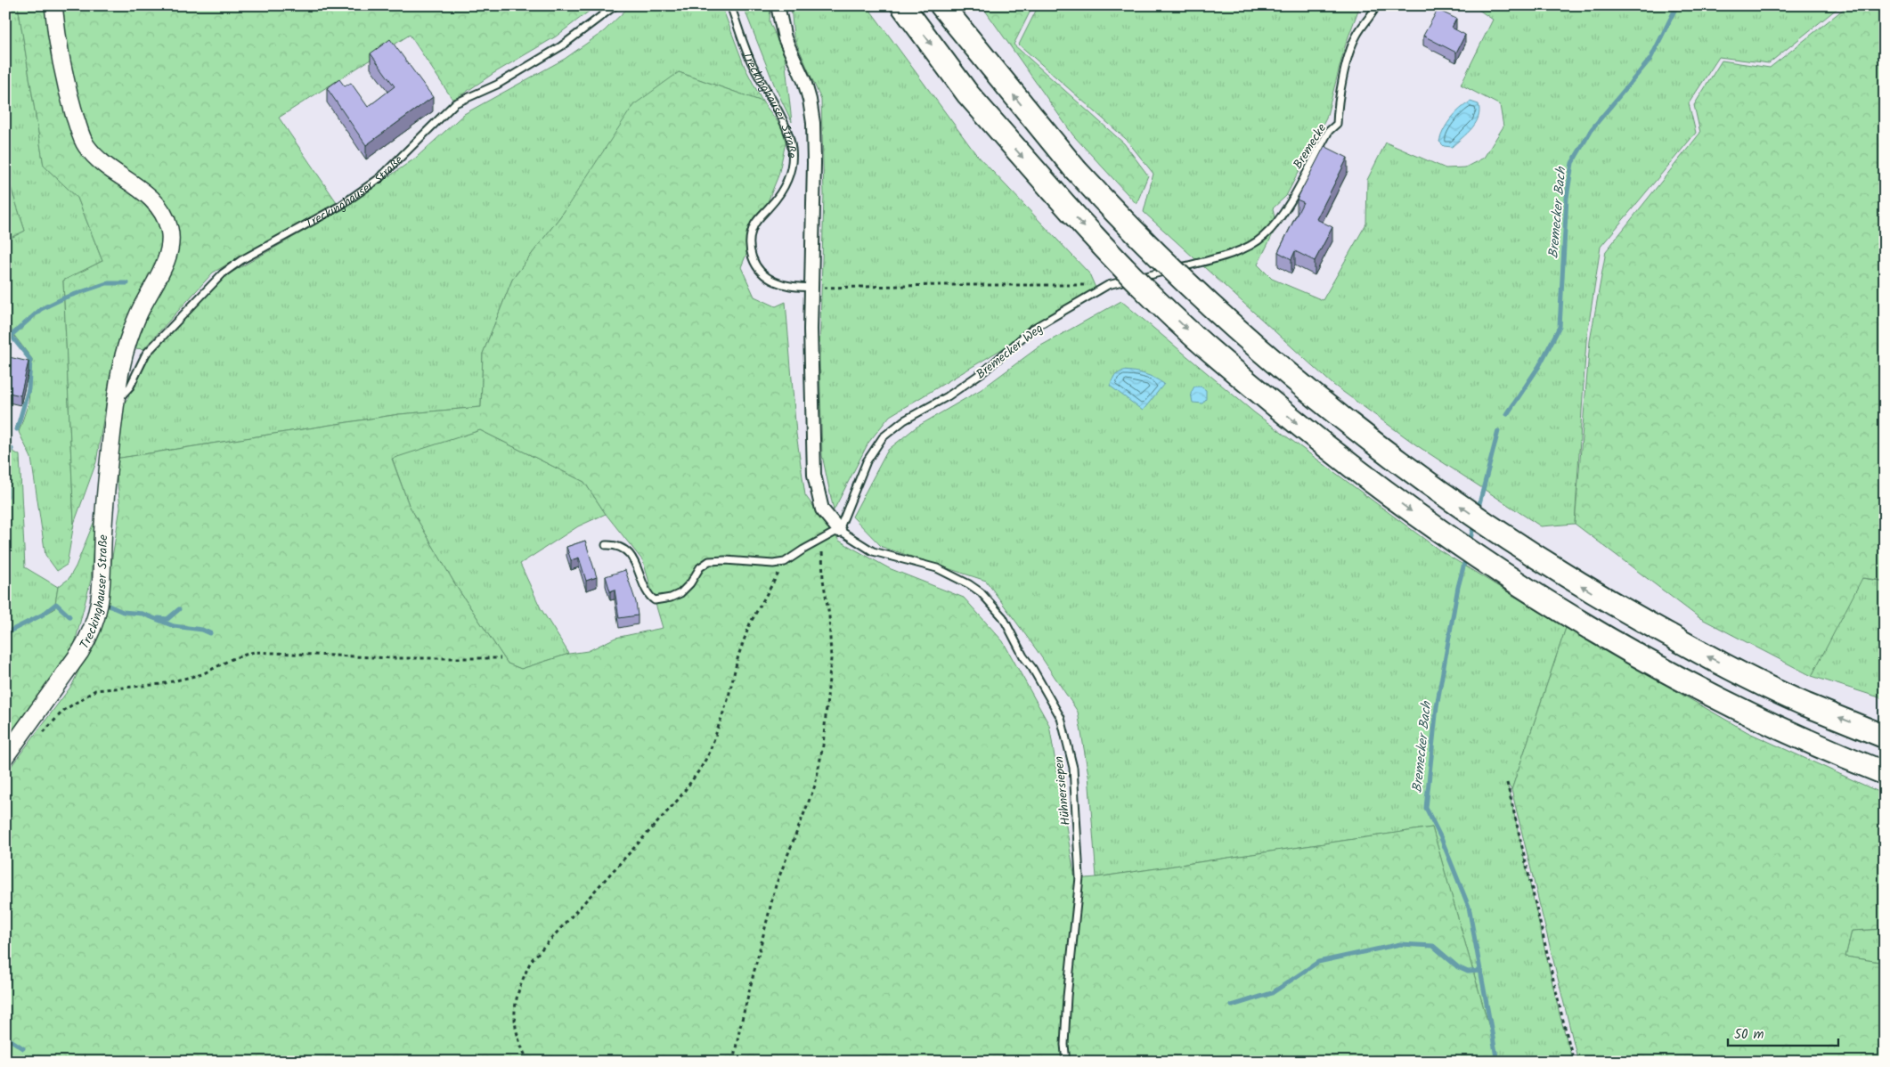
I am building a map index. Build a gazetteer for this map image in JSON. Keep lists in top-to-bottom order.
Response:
{
  "streets": {
    "main road": ["Treckinghauser Straße"],
    "lane": ["Bremecke", "Bremecker Weg", "Hühnersiepen"]
  },
  "crossings": [
    ["Bremecke", "Bremecker Weg"],
    ["Bremecker Weg", "Hühnersiepen"]
  ],
  "water": ["Bremecker Bach"],
  "scale_bar": "50 m"
}
